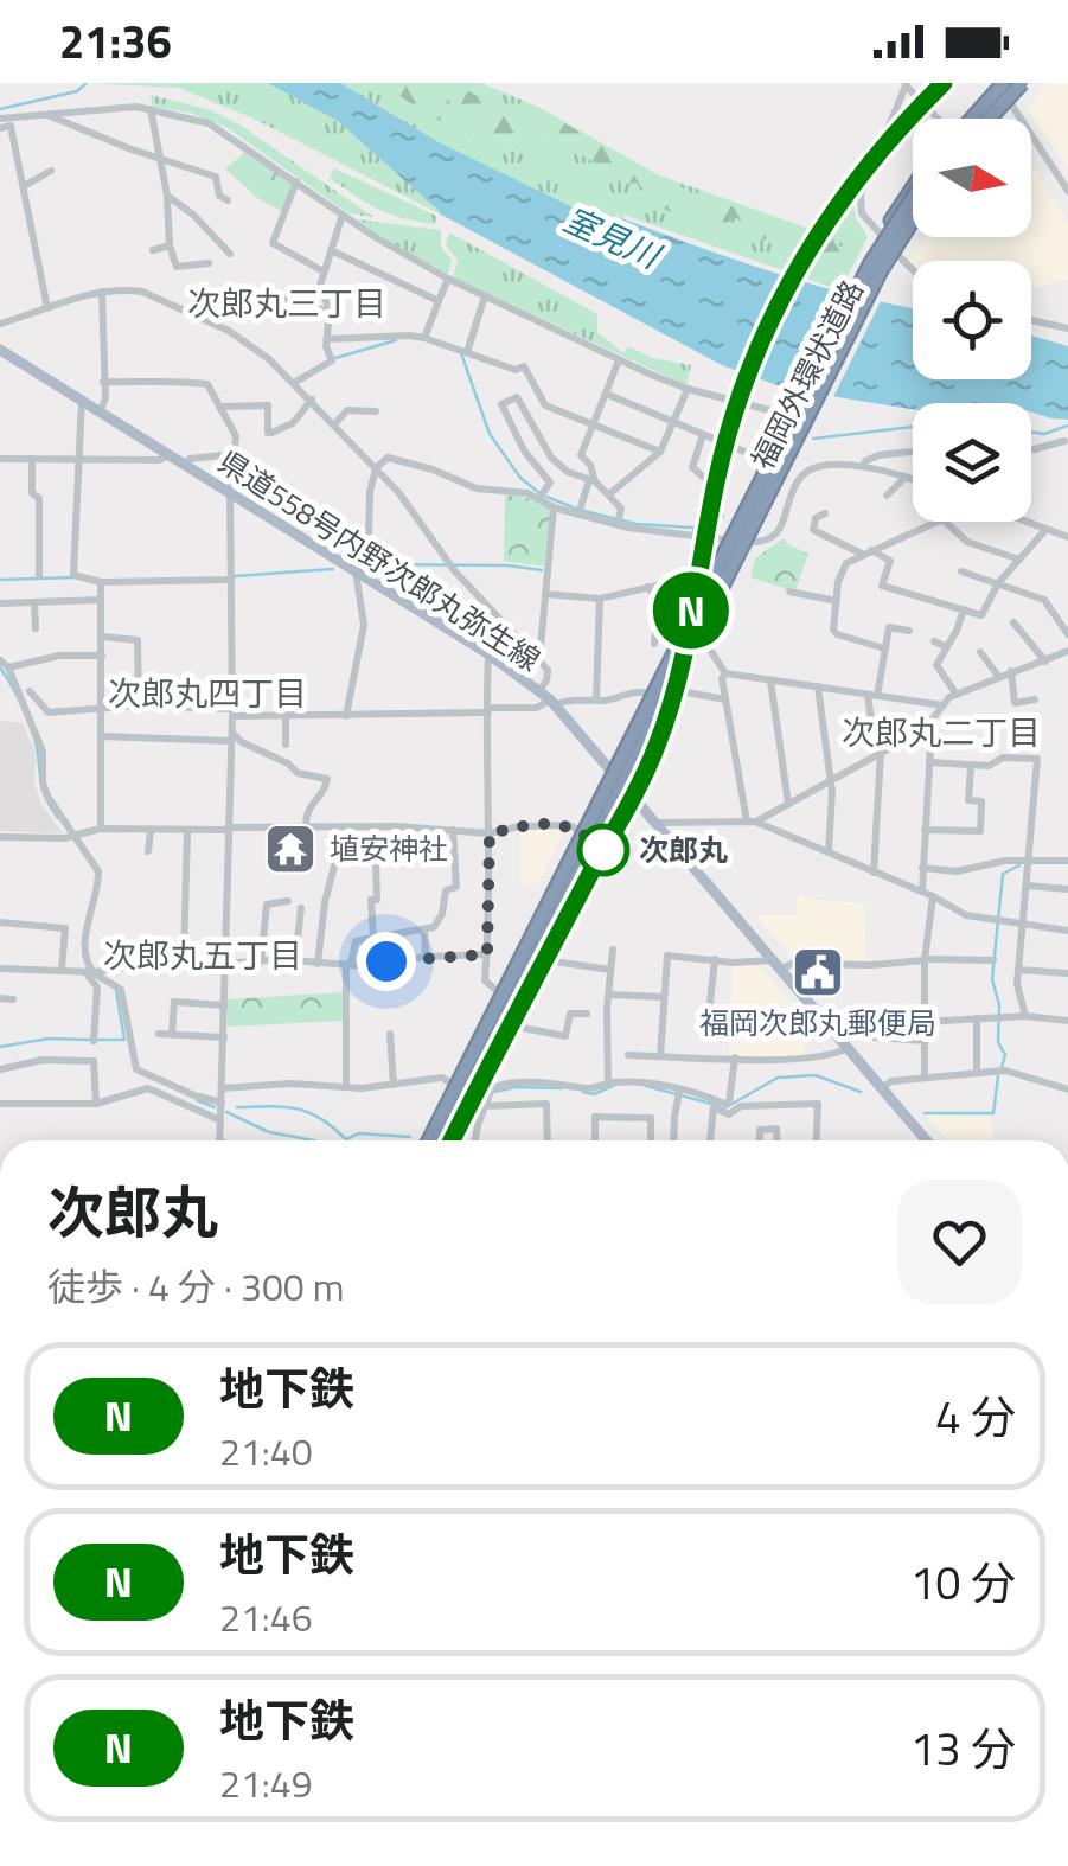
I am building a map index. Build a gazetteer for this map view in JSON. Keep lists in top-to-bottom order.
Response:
{
  "streets": {
    "highway": ["福岡外環状道路"],
    "main road": ["県道558号内野次郎丸弥生線"]
  },
  "crossings": [
    ["福岡外環状道路", "県道558号内野次郎丸弥生線"]
  ],
  "districts": [
    "次郎丸三丁目",
    "次郎丸四丁目",
    "次郎丸二丁目",
    "次郎丸五丁目"
  ],
  "water": ["室見川"],
  "places": {
    "temple": ["埴安神社"],
    "other": ["次郎丸"],
    "public building": ["福岡次郎丸郵便局"]
  },
  "lines": ["metro line N"],
  "north": "right",
  "page": {
    "status": "21:36",
    "on_map": "N",
    "heading": ["次郎丸", "徒歩 · 4 分 · 300 m"],
    "list": [
      {
        "mark": "N",
        "name": "地下鉄",
        "note": "21:40",
        "value": "4 分"
      },
      {
        "mark": "N",
        "name": "地下鉄",
        "note": "21:46",
        "value": "10 分"
      },
      {
        "mark": "N",
        "name": "地下鉄",
        "note": "21:49",
        "value": "13 分"
      }
    ]
  }
}
